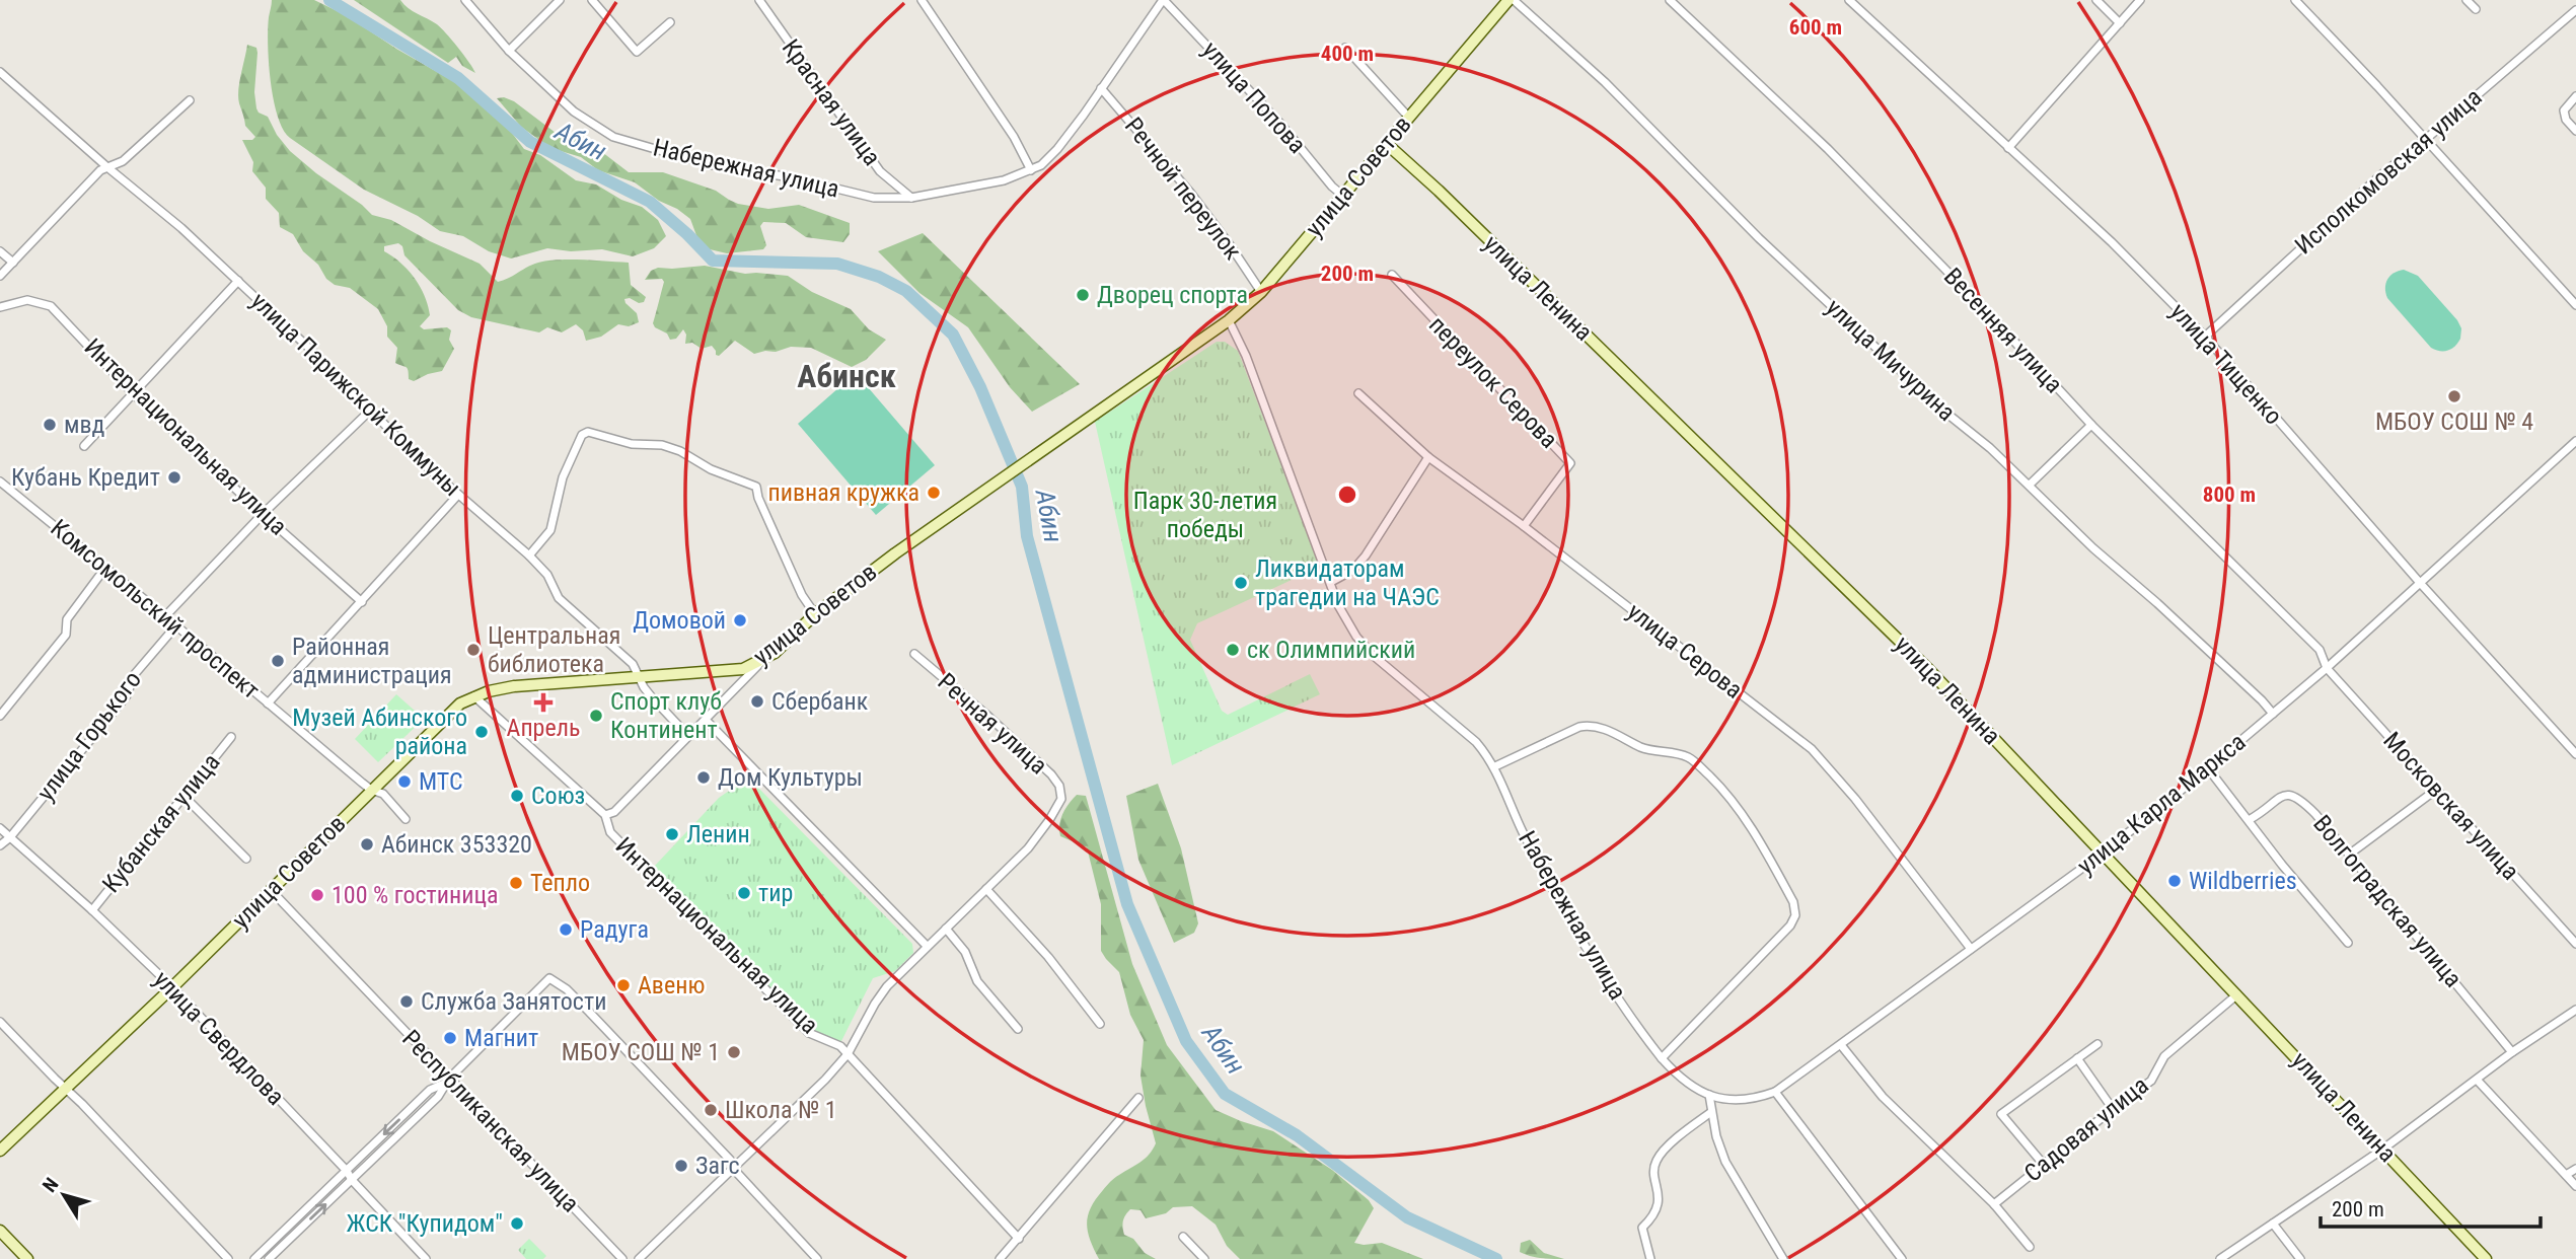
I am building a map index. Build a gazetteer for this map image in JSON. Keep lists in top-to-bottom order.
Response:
{
  "streets": {
    "main road": ["улица Советов", "улица Ленина"],
    "street": [
      "улица Попова",
      "Красная улица",
      "Набережная улица",
      "Исполкомовская улица",
      "Речной переулок",
      "Весенняя улица",
      "улица Мичурина",
      "улица Тищенко",
      "переулок Серова",
      "улица Парижской Коммуны",
      "Интернациональная улица",
      "Комсомольский проспект",
      "улица Серова",
      "Речная улица",
      "улица Горького",
      "улица Карла Маркса",
      "Московская улица",
      "Кубанская улица",
      "Волгоградская улица",
      "улица Свердлова",
      "Республиканская улица",
      "Садовая улица"
    ]
  },
  "crossings": [
    ["улица Попова", "улица Советов"],
    ["Красная улица", "Набережная улица"],
    ["Набережная улица", "улица Советов"],
    ["Набережная улица", "улица Карла Маркса"],
    ["Исполкомовская улица", "улица Тищенко"],
    ["улица Советов", "Речной переулок"],
    ["улица Советов", "улица Ленина"],
    ["улица Советов", "улица Мичурина"],
    ["улица Советов", "улица Парижской Коммуны"],
    ["улица Советов", "Интернациональная улица"],
    ["улица Советов", "Комсомольский проспект"],
    ["улица Советов", "улица Свердлова"],
    ["улица Советов", "Республиканская улица"],
    ["улица Ленина", "улица Карла Маркса"],
    ["улица Ленина", "Садовая улица"],
    ["Весенняя улица", "улица Карла Маркса"],
    ["Весенняя улица", "Московская улица"],
    ["улица Мичурина", "улица Карла Маркса"],
    ["улица Тищенко", "улица Карла Маркса"],
    ["переулок Серова", "улица Серова"],
    ["Комсомольский проспект", "улица Горького"],
    ["улица Серова", "улица Карла Маркса"],
    ["улица Горького", "улица Свердлова"],
    ["улица Карла Маркса", "Московская улица"],
    ["Кубанская улица", "улица Свердлова"]
  ],
  "districts": ["Абинск"],
  "water": ["Абин"],
  "parks": ["Парк 30-летия победы"],
  "places": {
    "other": [
      "Дворец спорта",
      "МБОУ СОШ № 4",
      "мвд",
      "Кубань Кредит",
      "пивная кружка",
      "Ликвидаторам трагедии на ЧАЭС",
      "Домовой",
      "Центральная библиотека",
      "ск Олимпийский",
      "Районная администрация",
      "Сбербанк",
      "Спорт клуб Континент",
      "Музей Абинского района",
      "Дом Культуры",
      "МТС",
      "Союз",
      "Ленин",
      "Абинск 353320",
      "Wildberries",
      "Тепло",
      "тир",
      "100 % гостиница",
      "Радуга",
      "Авеню",
      "Служба Занятости",
      "Магнит",
      "МБОУ СОШ № 1",
      "Школа № 1",
      "Загс",
      "ЖСК \"Купидом\""
    ],
    "health": ["Апрель"]
  },
  "scale_bar": "200 m",
  "north": "top left",
  "rings": [
    "600 m",
    "400 m",
    "200 m",
    "800 m"
  ]
}
